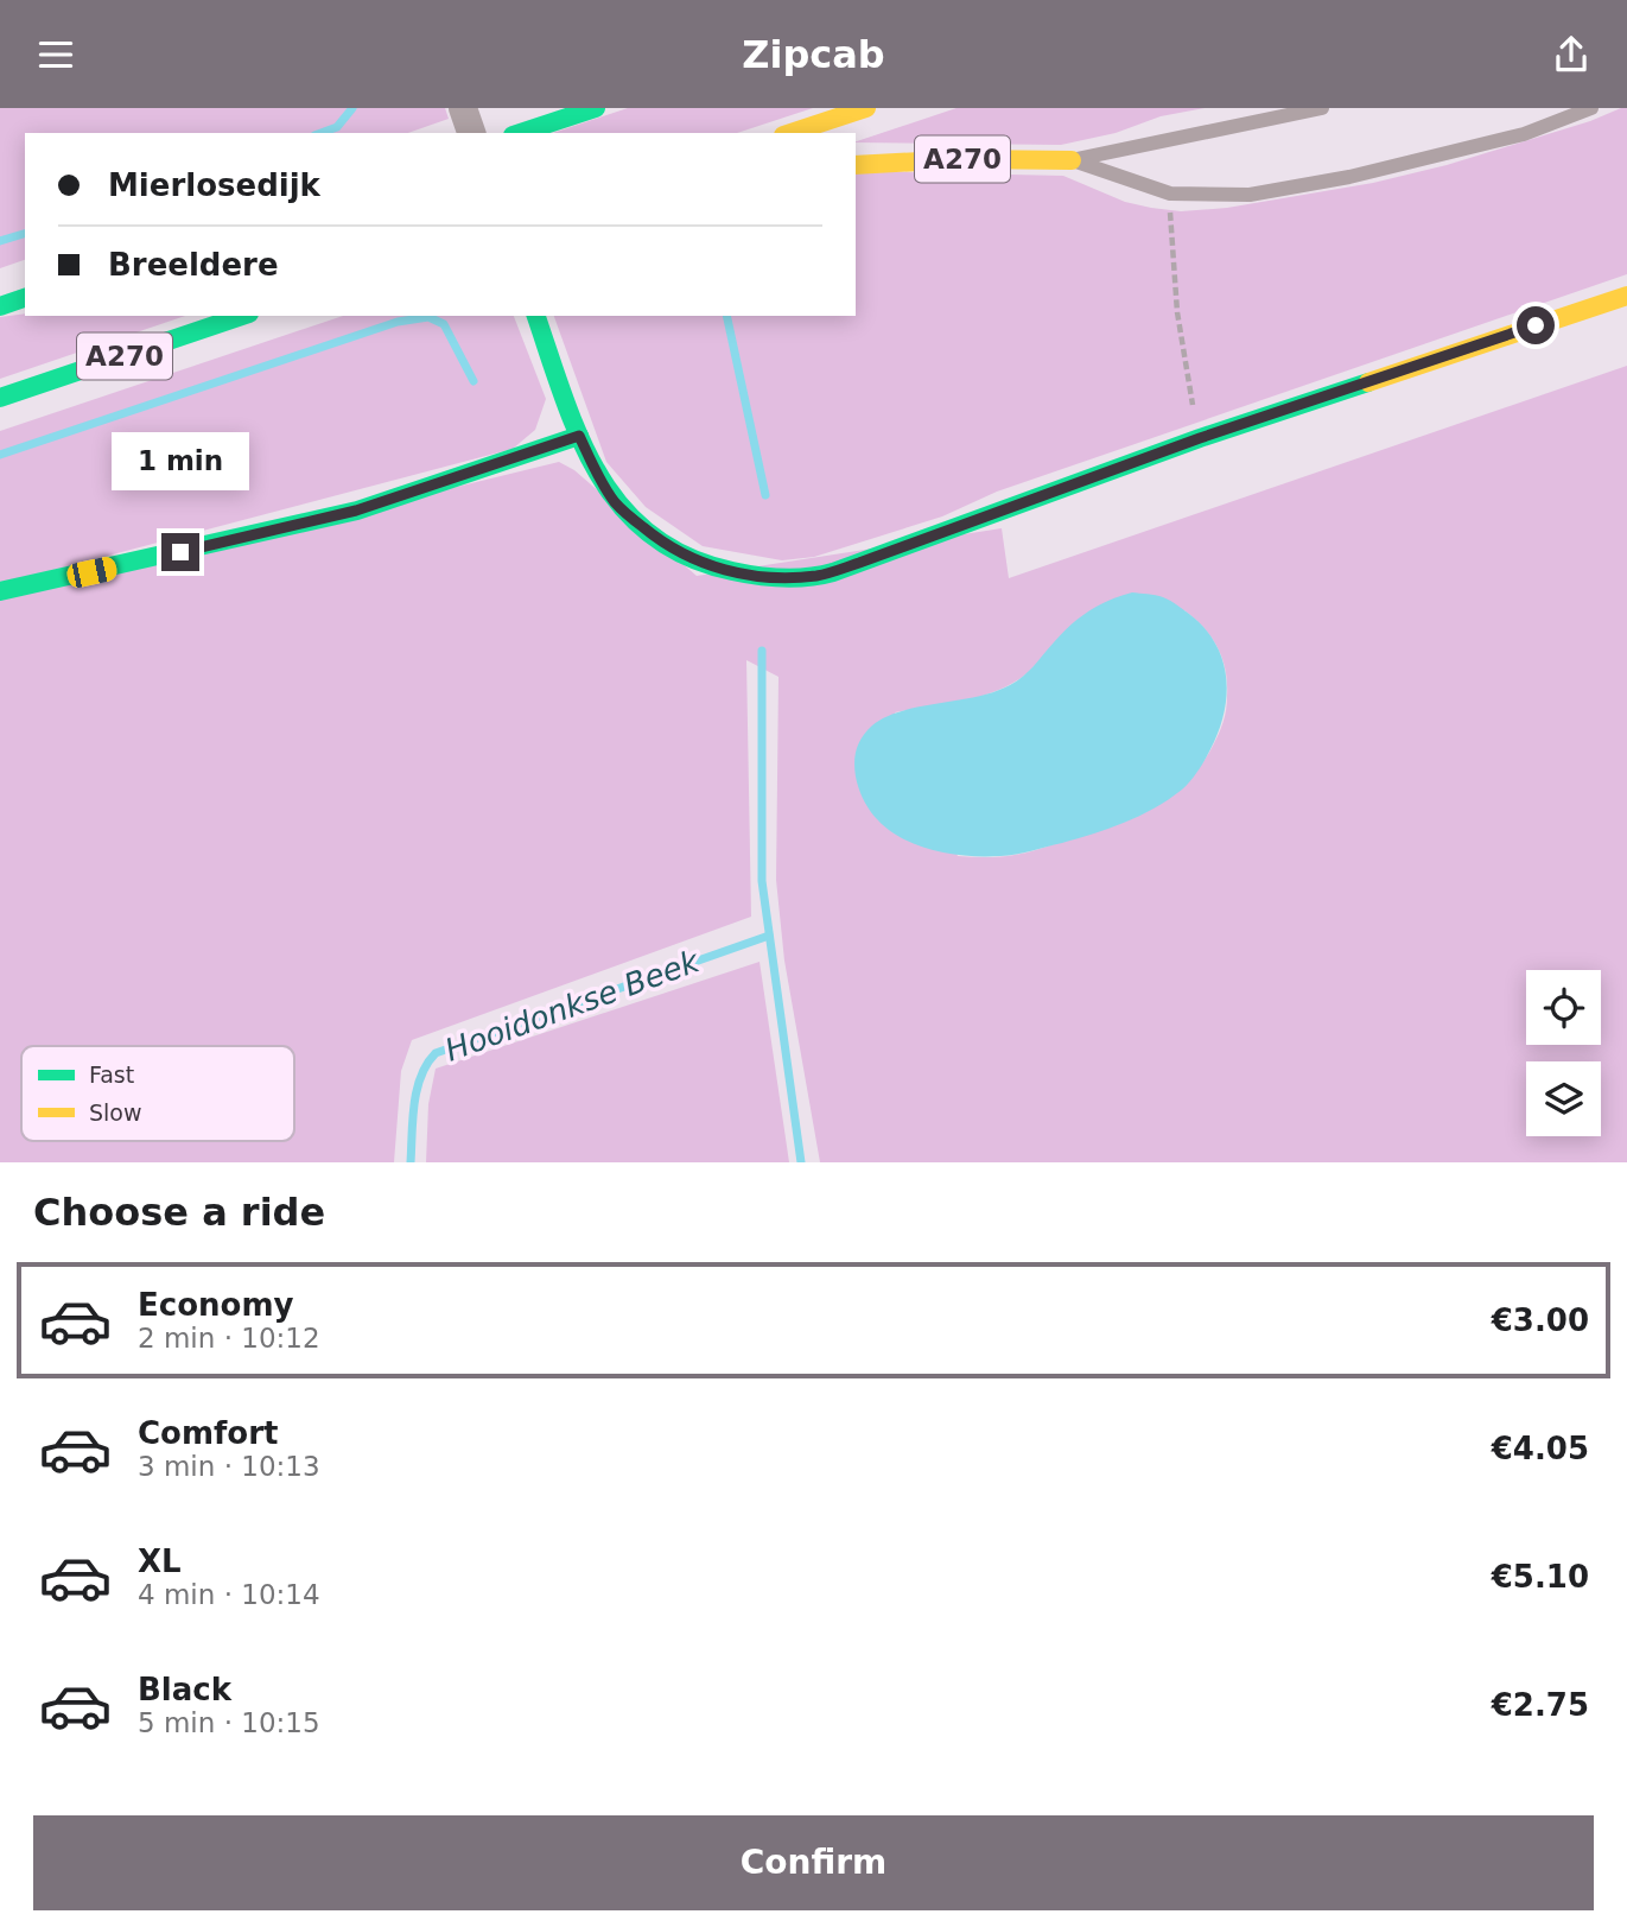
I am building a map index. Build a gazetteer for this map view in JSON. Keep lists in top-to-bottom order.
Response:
{
  "streets": {
    "main road": ["A270"]
  },
  "water": ["Hooidonkse Beek"],
  "legend": ["Fast", "Slow"],
  "page": {
    "header": "Zipcab",
    "banner": ["Mierlosedijk", "Breeldere"],
    "bubble": "1 min",
    "heading": "Choose a ride",
    "list": [
      {
        "name": "Economy",
        "note": "2 min · 10:12",
        "value": "€3.00"
      },
      {
        "name": "Comfort",
        "note": "3 min · 10:13",
        "value": "€4.05"
      },
      {
        "name": "XL",
        "note": "4 min · 10:14",
        "value": "€5.10"
      },
      {
        "name": "Black",
        "note": "5 min · 10:15",
        "value": "€2.75"
      }
    ],
    "buttons": "Confirm"
  }
}
